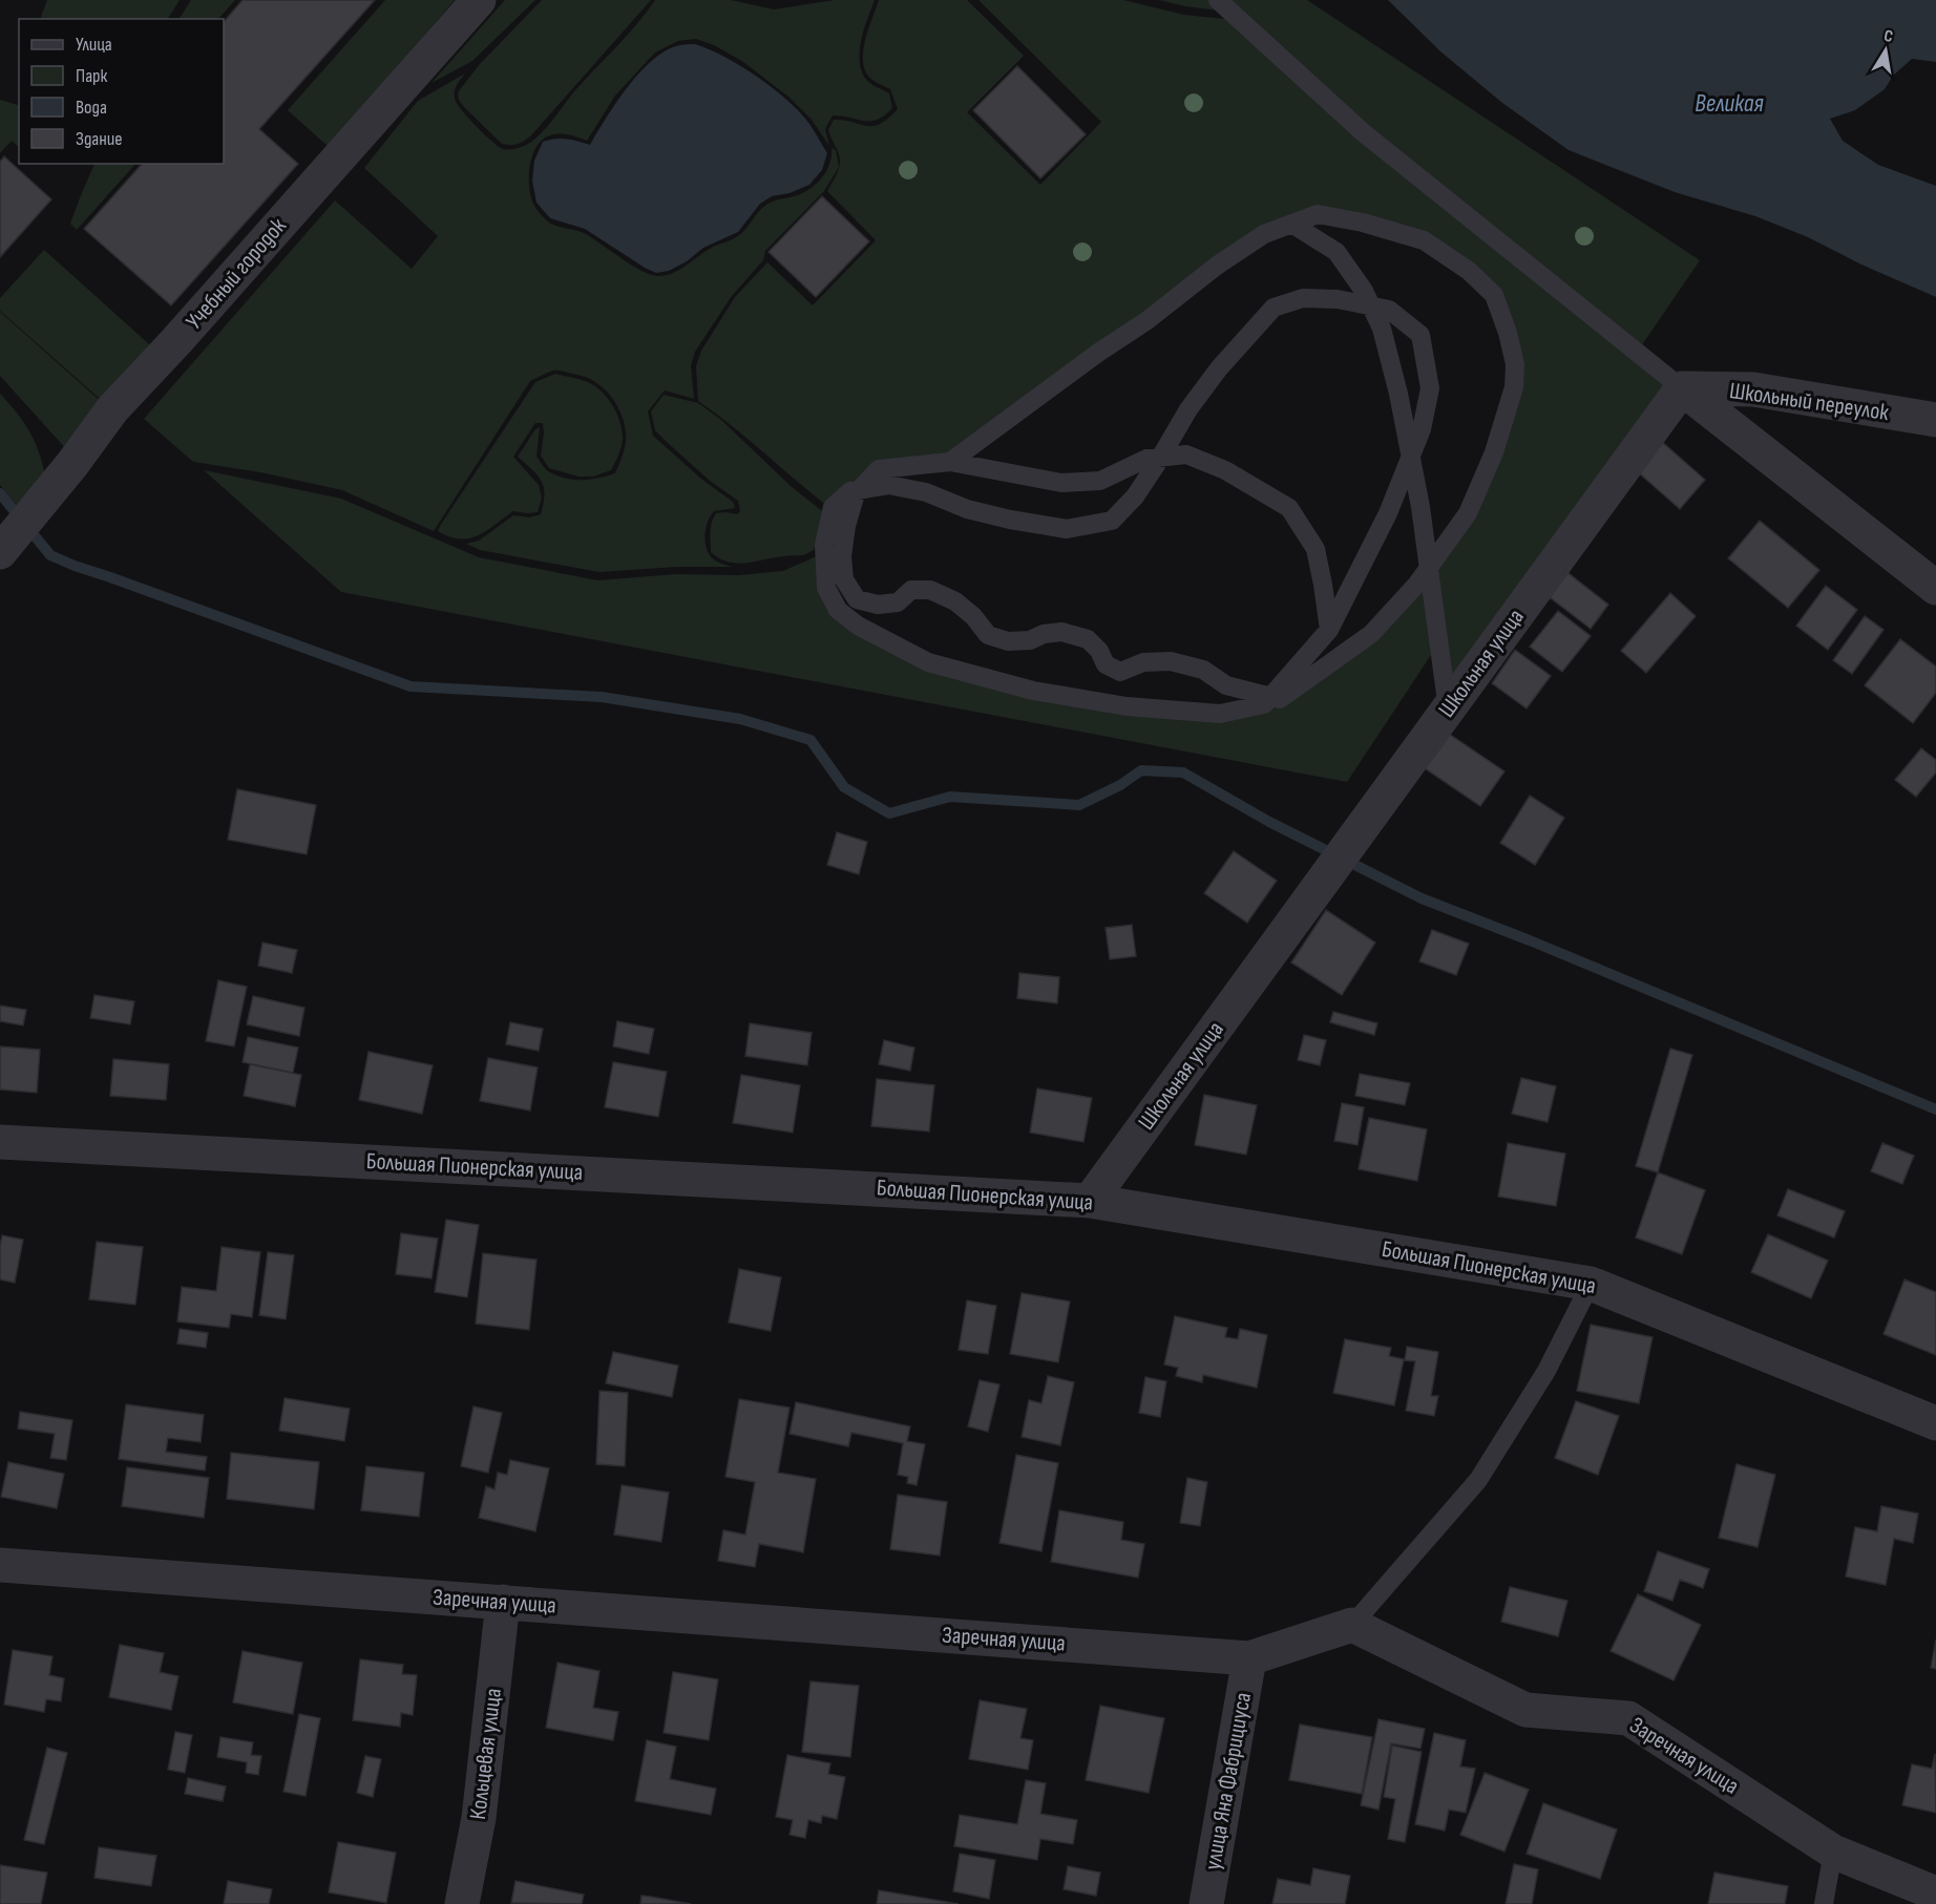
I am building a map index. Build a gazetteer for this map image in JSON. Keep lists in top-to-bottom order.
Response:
{
  "streets": {
    "street": [
      "Учебный городок",
      "Школьный переулок",
      "Школьная улица",
      "Большая Пионерская улица",
      "Заречная улица",
      "Кольцевая улица",
      "улица Яна Фабрициуса"
    ]
  },
  "crossings": [
    ["Школьный переулок", "Школьная улица"],
    ["Школьная улица", "Большая Пионерская улица"],
    ["Заречная улица", "Кольцевая улица"],
    ["Заречная улица", "улица Яна Фабрициуса"]
  ],
  "water": ["Великая"],
  "legend": [
    "Улица",
    "Парк",
    "Вода",
    "Здание"
  ],
  "north": "top"
}
